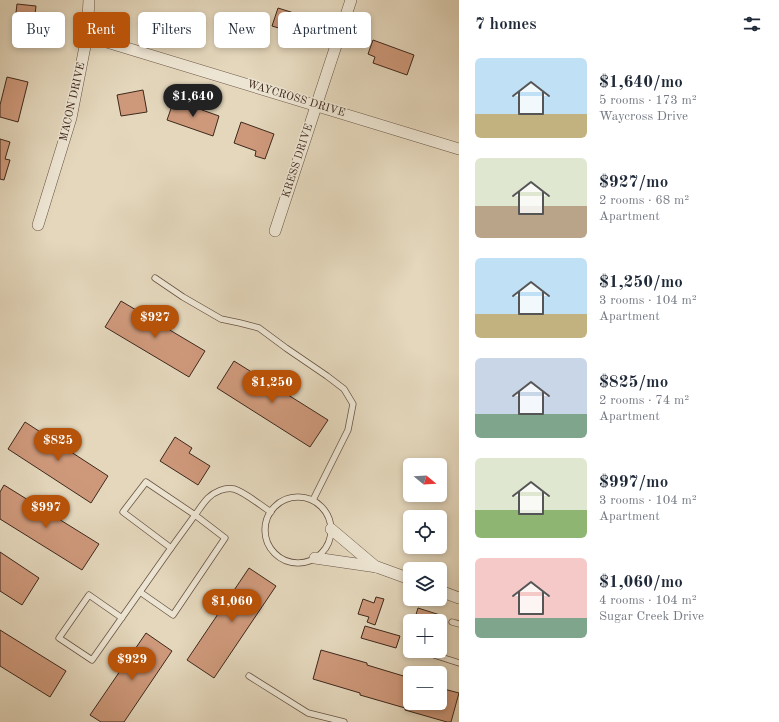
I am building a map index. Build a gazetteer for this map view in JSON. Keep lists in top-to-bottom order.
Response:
{
  "streets": {
    "street": ["WAYCROSS DRIVE", "MACON DRIVE", "KRESS DRIVE"]
  },
  "crossings": [
    ["WAYCROSS DRIVE", "KRESS DRIVE"]
  ],
  "north": "right",
  "page": {
    "heading": "7 homes",
    "chip": [
      "Buy",
      "Rent",
      "Filters",
      "New",
      "Apartment"
    ],
    "list": [
      {
        "name": "$1,640/mo",
        "note": "5 rooms · 173 m² · Waycross Drive"
      },
      {
        "name": "$927/mo",
        "note": "2 rooms · 68 m² · Apartment"
      },
      {
        "name": "$1,250/mo",
        "note": "3 rooms · 104 m² · Apartment"
      },
      {
        "name": "$825/mo",
        "note": "2 rooms · 74 m² · Apartment"
      },
      {
        "name": "$997/mo",
        "note": "3 rooms · 104 m² · Apartment"
      },
      {
        "name": "$1,060/mo",
        "note": "4 rooms · 104 m² · Sugar Creek Drive"
      }
    ],
    "price": [
      "$1,640",
      "$927",
      "$1,250",
      "$825",
      "$997",
      "$1,060",
      "$929"
    ],
    "map_buttons": ["+", "−"]
  }
}
